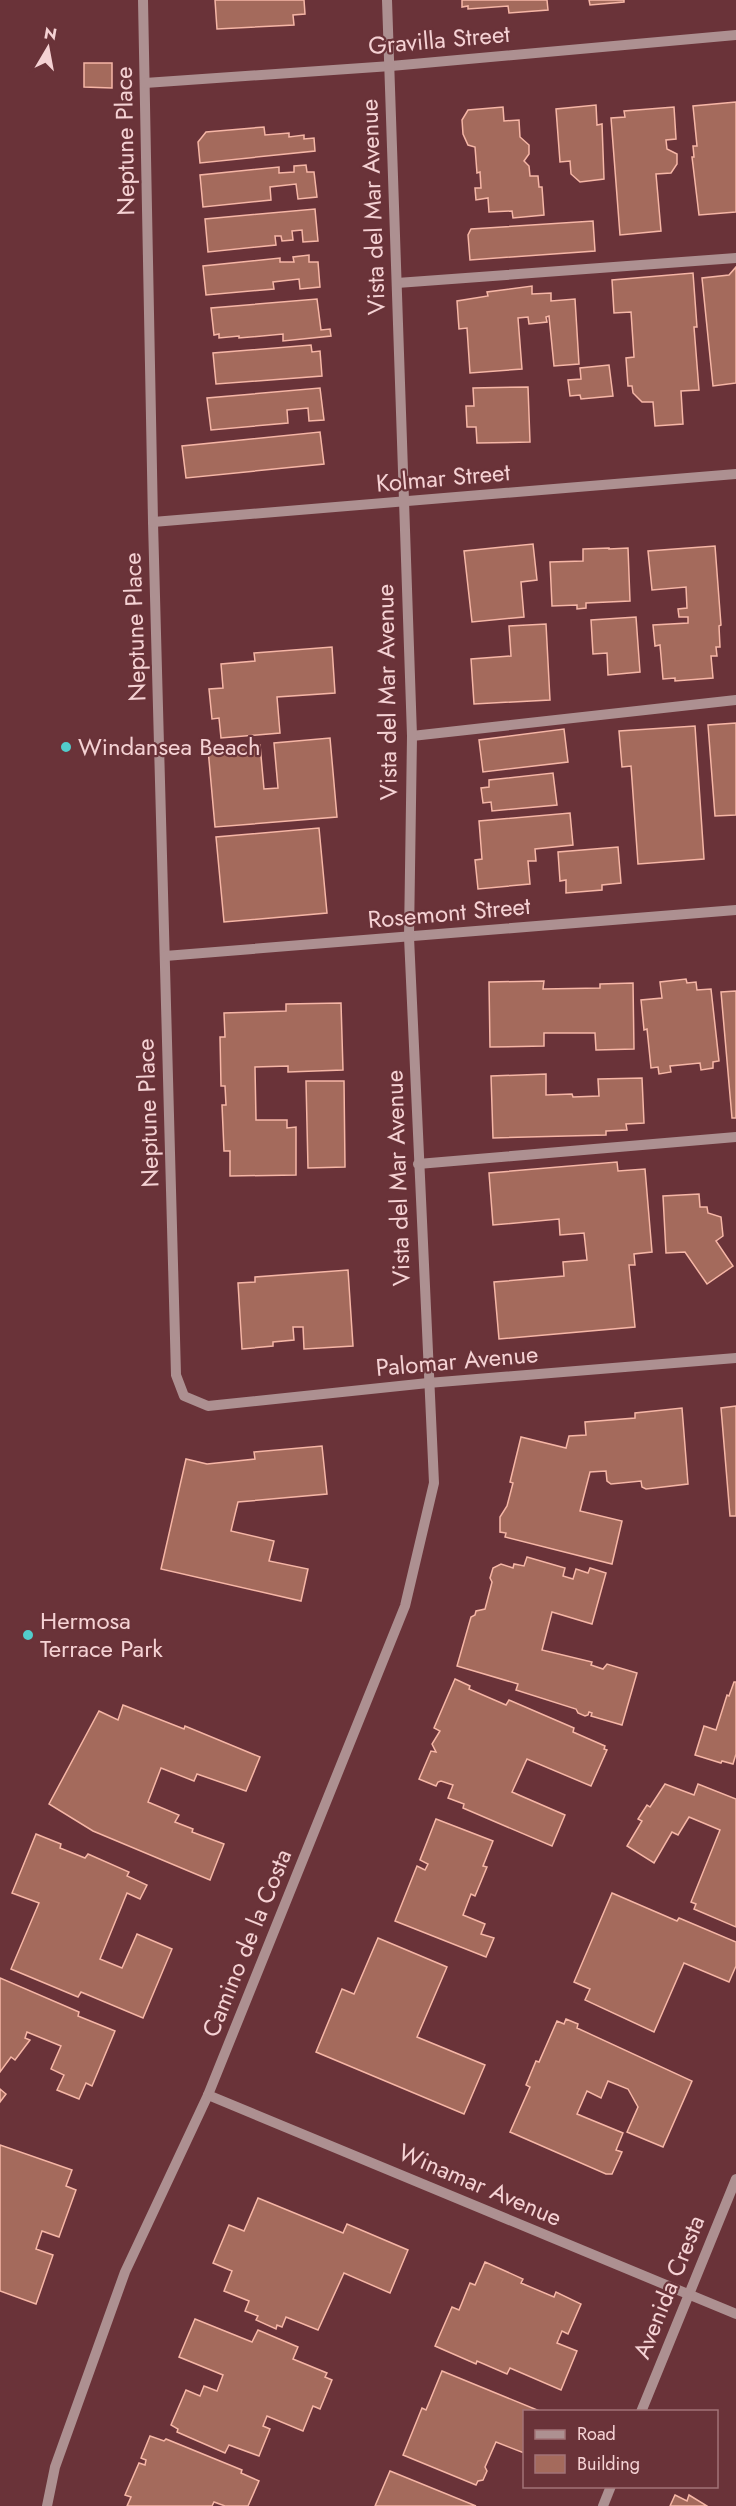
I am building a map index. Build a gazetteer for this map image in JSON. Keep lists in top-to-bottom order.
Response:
{
  "streets": {
    "street": [
      "Gravilla Street",
      "Neptune Place",
      "Vista del Mar Avenue",
      "Kolmar Street",
      "Rosemont Street",
      "Palomar Avenue",
      "Camino de la Costa",
      "Winamar Avenue",
      "Avenida Cresta"
    ]
  },
  "crossings": [
    ["Gravilla Street", "Neptune Place"],
    ["Gravilla Street", "Vista del Mar Avenue"],
    ["Neptune Place", "Kolmar Street"],
    ["Neptune Place", "Rosemont Street"],
    ["Neptune Place", "Palomar Avenue"],
    ["Vista del Mar Avenue", "Kolmar Street"],
    ["Vista del Mar Avenue", "Rosemont Street"],
    ["Vista del Mar Avenue", "Palomar Avenue"],
    ["Vista del Mar Avenue", "Camino de la Costa"],
    ["Palomar Avenue", "Camino de la Costa"],
    ["Camino de la Costa", "Winamar Avenue"],
    ["Winamar Avenue", "Avenida Cresta"]
  ],
  "places": ["Windansea Beach", "Hermosa Terrace Park"],
  "legend": ["Road", "Building"],
  "north": "top"
}
